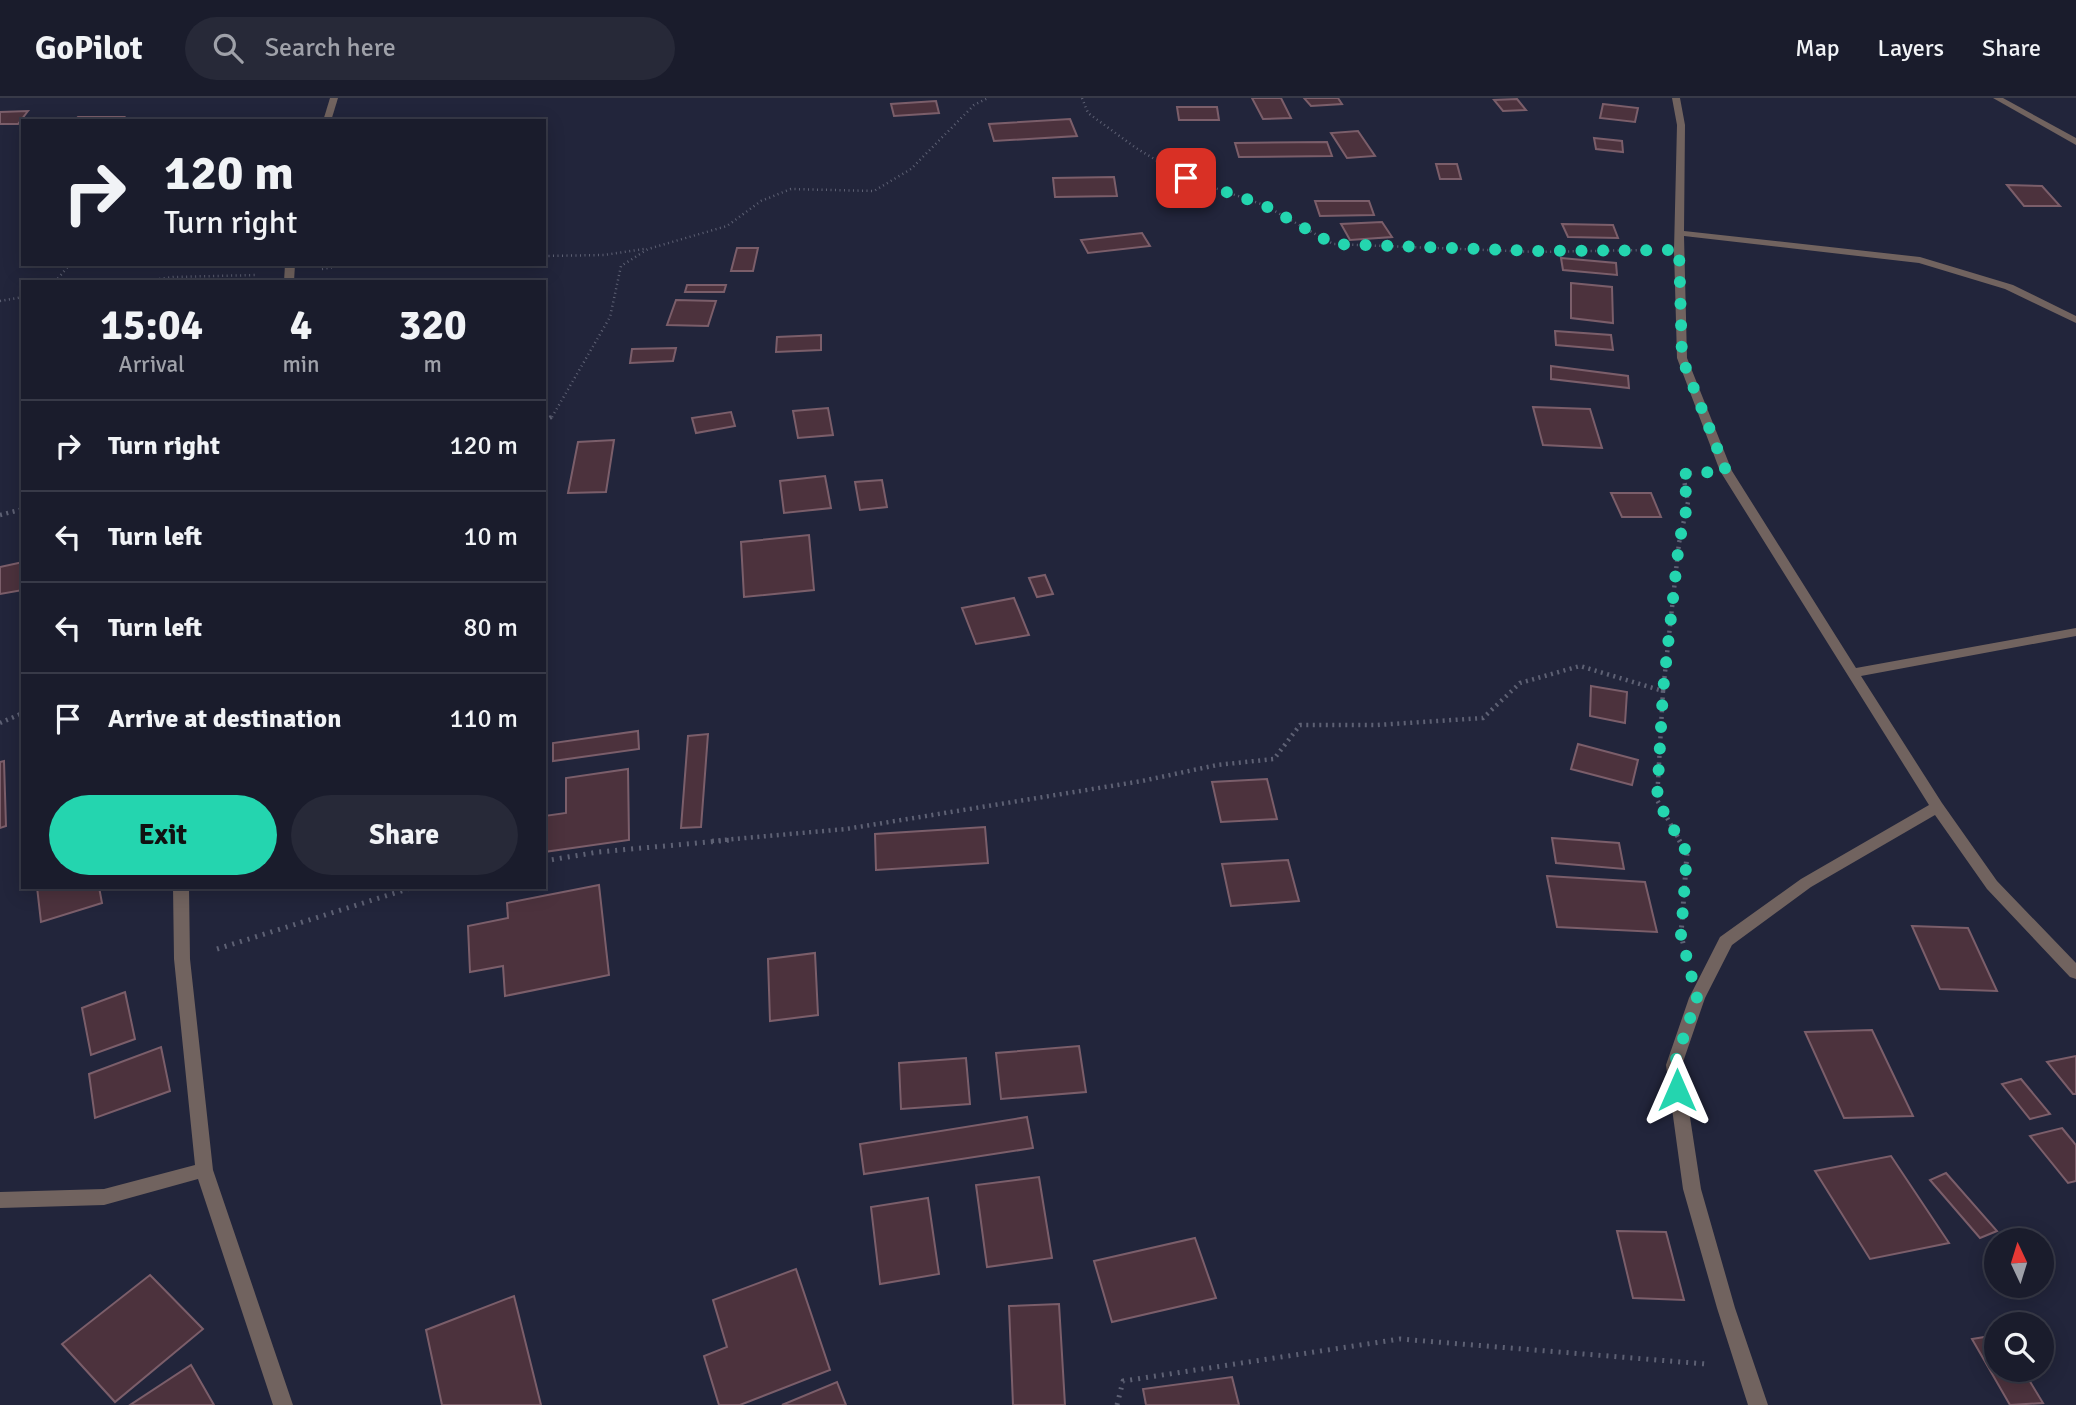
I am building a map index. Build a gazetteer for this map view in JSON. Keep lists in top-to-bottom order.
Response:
{
  "north": "top",
  "page": {
    "header": "GoPilot",
    "search": "Search here",
    "nav": ["Map", "Layers", "Share"],
    "turn": ["120 m", "Turn right"],
    "eta": [
      "15:04",
      "Arrival",
      "4",
      "min",
      "320",
      "m"
    ],
    "list": [
      {
        "name": "Turn right",
        "value": "120 m"
      },
      {
        "name": "Turn left",
        "value": "10 m"
      },
      {
        "name": "Turn left",
        "value": "80 m"
      },
      {
        "name": "Arrive at destination",
        "value": "110 m"
      }
    ],
    "buttons": ["Exit", "Share"]
  }
}
